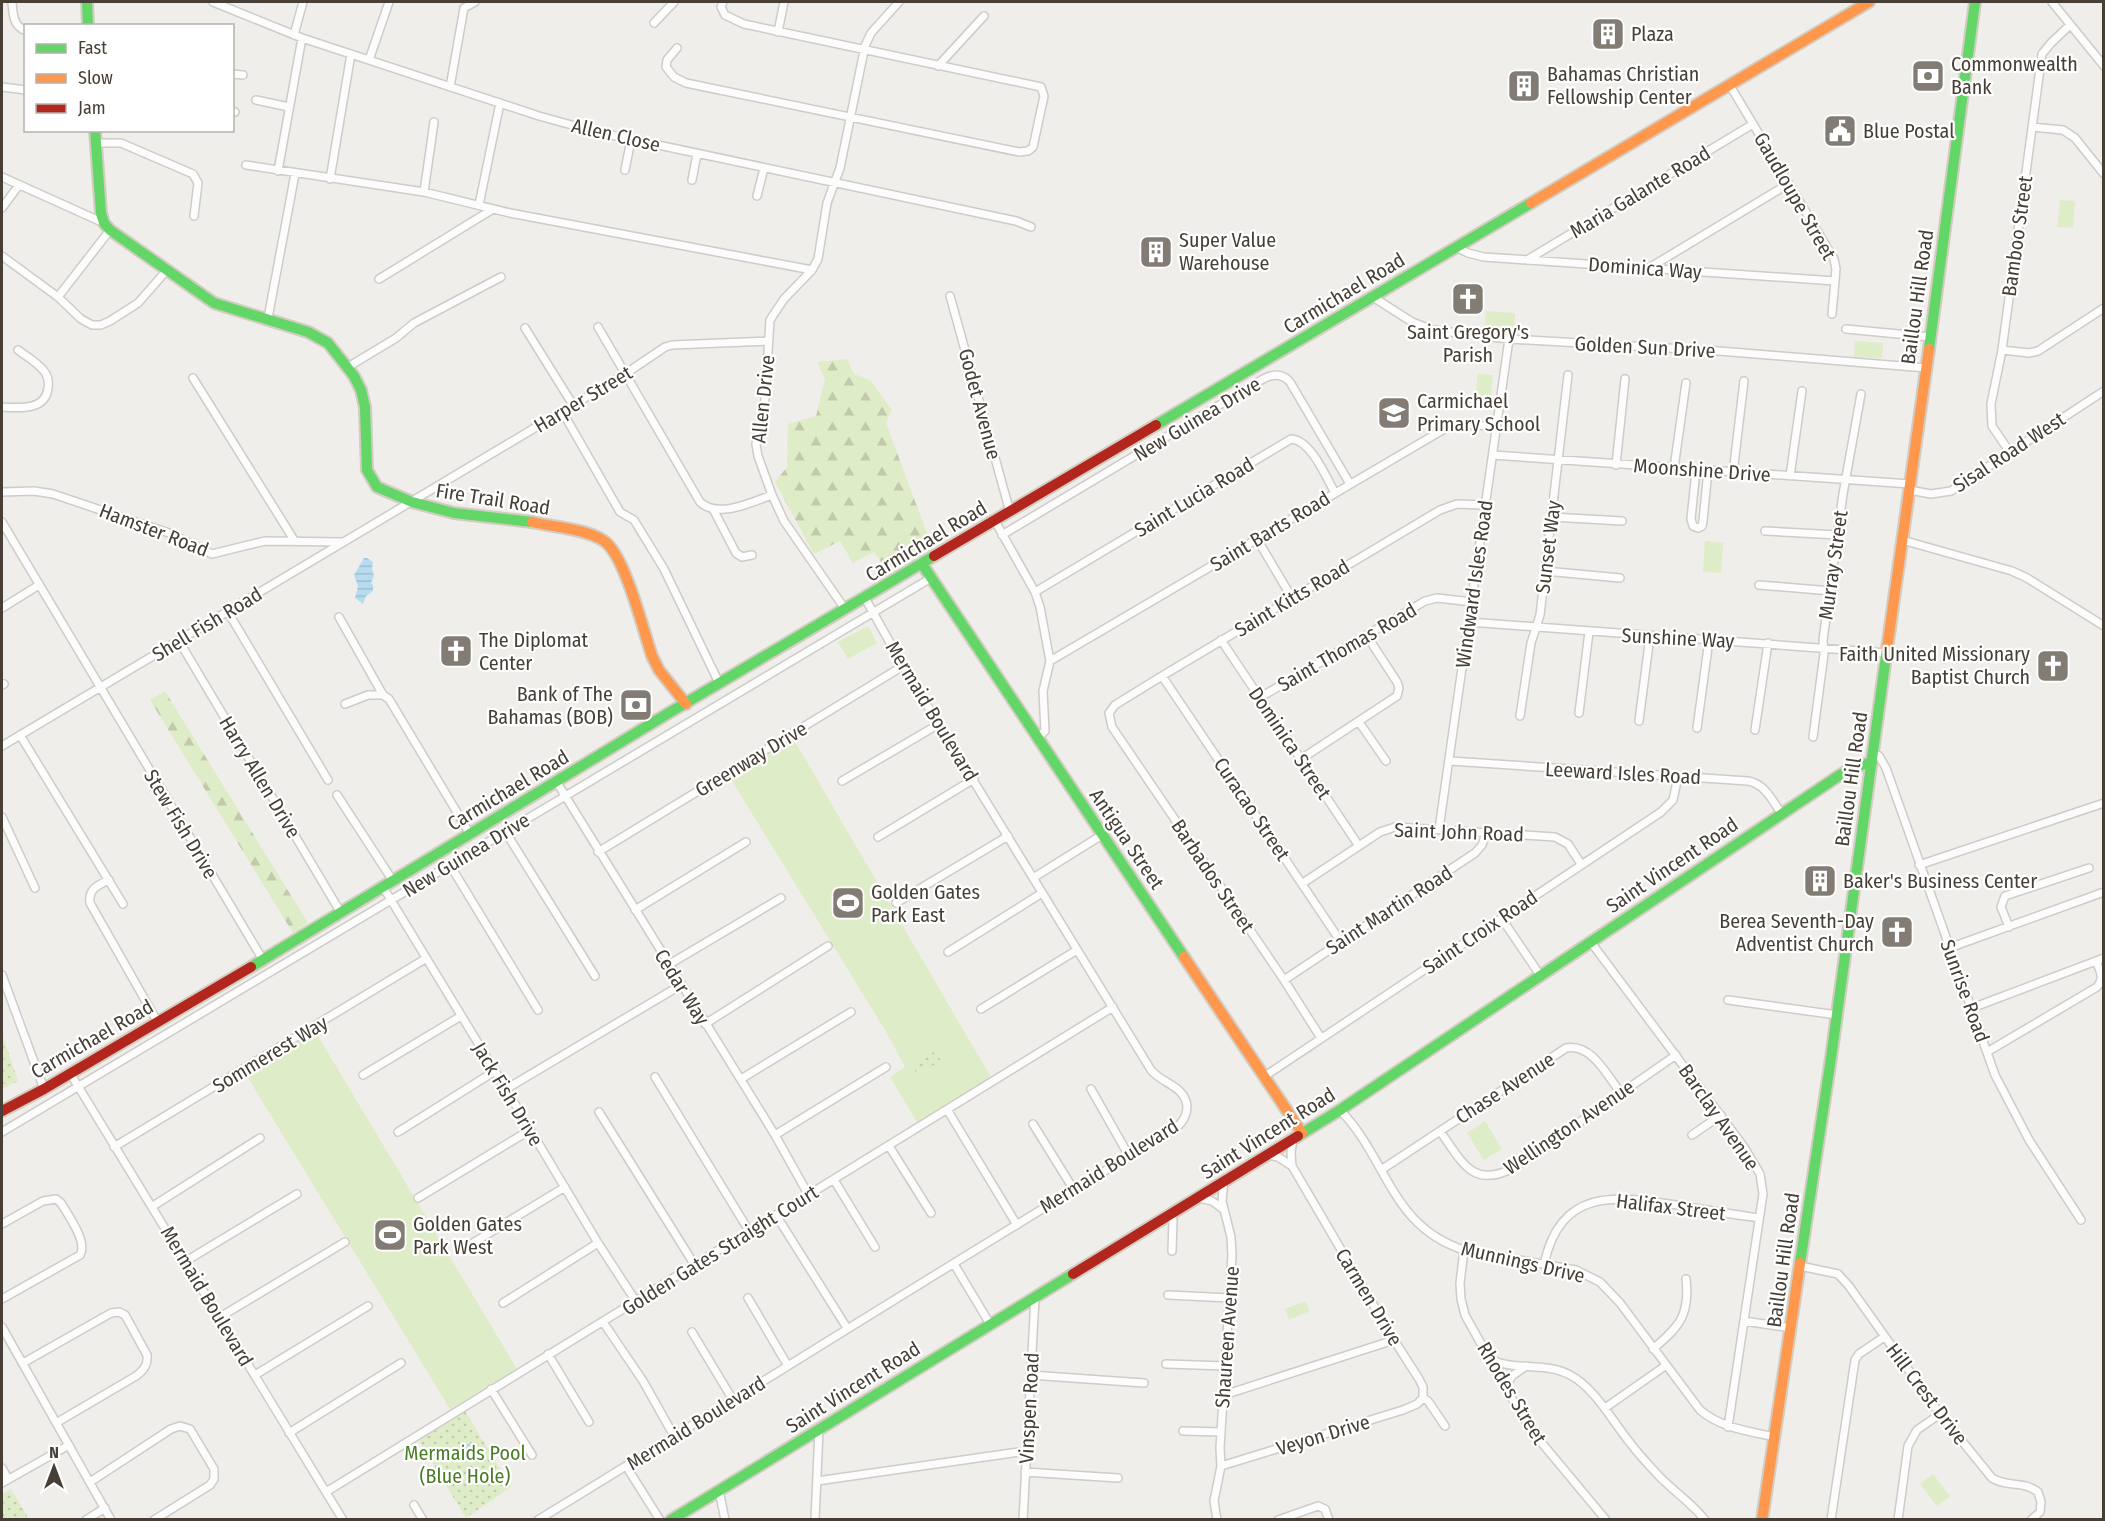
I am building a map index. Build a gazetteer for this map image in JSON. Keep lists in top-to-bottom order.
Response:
{
  "streets": {
    "main road": [
      "Carmichael Road",
      "Baillou Hill Road",
      "Fire Trail Road",
      "Antigua Street",
      "Saint Vincent Road"
    ],
    "street": [
      "Allen Close",
      "Maria Galante Road",
      "Gaudloupe Street",
      "Bamboo Street",
      "Dominica Way",
      "Golden Sun Drive",
      "Harper Street",
      "Allen Drive",
      "Godet Avenue",
      "New Guinea Drive",
      "Sisal Road West",
      "Moonshine Drive",
      "Saint Lucia Road",
      "Hamster Road",
      "Saint Barts Road",
      "Sunset Way",
      "Murray Street",
      "Windward Isles Road",
      "Saint Kitts Road",
      "Shell Fish Road",
      "Sunshine Way",
      "Saint Thomas Road",
      "Mermaid Boulevard",
      "Dominica Street",
      "Greenway Drive",
      "Leeward Isles Road",
      "Harry Allen Drive",
      "Curacao Street",
      "Stew Fish Drive",
      "Saint John Road",
      "Barbados Street",
      "Saint Martin Road",
      "Saint Croix Road",
      "Cedar Way",
      "Sunrise Road",
      "Sommerest Way",
      "Chase Avenue",
      "Jack Fish Drive",
      "Barclay Avenue",
      "Wellington Avenue",
      "Halifax Street",
      "Golden Gates Straight Court",
      "Munnings Drive",
      "Carmen Drive",
      "Shaureen Avenue",
      "Rhodes Street",
      "Hill Crest Drive",
      "Vinspen Road",
      "Veyon Drive"
    ]
  },
  "crossings": [
    ["Allen Close", "Allen Drive"],
    ["Maria Galante Road", "Gaudloupe Street"],
    ["Maria Galante Road", "Dominica Way"],
    ["Gaudloupe Street", "Dominica Way"],
    ["Gaudloupe Street", "Carmichael Road"],
    ["Bamboo Street", "Sisal Road West"],
    ["Dominica Way", "Carmichael Road"],
    ["Carmichael Road", "Golden Sun Drive"],
    ["Carmichael Road", "Allen Drive"],
    ["Carmichael Road", "Godet Avenue"],
    ["Carmichael Road", "Fire Trail Road"],
    ["Carmichael Road", "Mermaid Boulevard"],
    ["Carmichael Road", "Harry Allen Drive"],
    ["Carmichael Road", "Stew Fish Drive"],
    ["Carmichael Road", "Antigua Street"],
    ["Carmichael Road", "Cedar Way"],
    ["Carmichael Road", "Jack Fish Drive"],
    ["Baillou Hill Road", "Golden Sun Drive"],
    ["Baillou Hill Road", "Sisal Road West"],
    ["Baillou Hill Road", "Moonshine Drive"],
    ["Baillou Hill Road", "Sunshine Way"],
    ["Baillou Hill Road", "Saint Vincent Road"],
    ["Baillou Hill Road", "Sunrise Road"],
    ["Baillou Hill Road", "Munnings Drive"],
    ["Baillou Hill Road", "Hill Crest Drive"],
    ["Golden Sun Drive", "Windward Isles Road"],
    ["Harper Street", "Allen Drive"],
    ["Harper Street", "Fire Trail Road"],
    ["Harper Street", "Shell Fish Road"],
    ["New Guinea Drive", "Saint Barts Road"],
    ["New Guinea Drive", "Mermaid Boulevard"],
    ["New Guinea Drive", "Antigua Street"],
    ["New Guinea Drive", "Cedar Way"],
    ["New Guinea Drive", "Jack Fish Drive"],
    ["Sisal Road West", "Moonshine Drive"],
    ["Moonshine Drive", "Sunset Way"],
    ["Moonshine Drive", "Murray Street"],
    ["Moonshine Drive", "Windward Isles Road"],
    ["Saint Lucia Road", "Saint Barts Road"],
    ["Fire Trail Road", "Shell Fish Road"],
    ["Hamster Road", "Shell Fish Road"],
    ["Saint Barts Road", "Windward Isles Road"],
    ["Sunset Way", "Sunshine Way"],
    ["Murray Street", "Sunshine Way"],
    ["Windward Isles Road", "Saint Kitts Road"],
    ["Windward Isles Road", "Sunshine Way"],
    ["Windward Isles Road", "Saint Thomas Road"],
    ["Windward Isles Road", "Leeward Isles Road"],
    ["Windward Isles Road", "Saint John Road"],
    ["Saint Kitts Road", "Dominica Street"],
    ["Saint Kitts Road", "Curacao Street"],
    ["Saint Kitts Road", "Barbados Street"],
    ["Shell Fish Road", "Harry Allen Drive"],
    ["Shell Fish Road", "Stew Fish Drive"],
    ["Saint Thomas Road", "Dominica Street"],
    ["Mermaid Boulevard", "Greenway Drive"],
    ["Mermaid Boulevard", "Sommerest Way"],
    ["Mermaid Boulevard", "Golden Gates Straight Court"],
    ["Dominica Street", "Saint John Road"],
    ["Greenway Drive", "Cedar Way"],
    ["Leeward Isles Road", "Saint Vincent Road"],
    ["Leeward Isles Road", "Saint Croix Road"],
    ["Curacao Street", "Saint John Road"],
    ["Curacao Street", "Saint Martin Road"],
    ["Saint John Road", "Saint Martin Road"],
    ["Saint John Road", "Saint Croix Road"],
    ["Antigua Street", "Saint Vincent Road"],
    ["Antigua Street", "Saint Croix Road"],
    ["Saint Vincent Road", "Sunrise Road"],
    ["Saint Vincent Road", "Barclay Avenue"],
    ["Saint Vincent Road", "Munnings Drive"],
    ["Saint Vincent Road", "Shaureen Avenue"],
    ["Saint Vincent Road", "Vinspen Road"],
    ["Barbados Street", "Saint Martin Road"],
    ["Barbados Street", "Saint Croix Road"],
    ["Cedar Way", "Golden Gates Straight Court"],
    ["Sommerest Way", "Jack Fish Drive"],
    ["Chase Avenue", "Wellington Avenue"],
    ["Chase Avenue", "Munnings Drive"],
    ["Jack Fish Drive", "Golden Gates Straight Court"],
    ["Barclay Avenue", "Wellington Avenue"],
    ["Barclay Avenue", "Halifax Street"],
    ["Barclay Avenue", "Munnings Drive"],
    ["Halifax Street", "Munnings Drive"],
    ["Munnings Drive", "Rhodes Street"],
    ["Carmen Drive", "Veyon Drive"],
    ["Shaureen Avenue", "Veyon Drive"]
  ],
  "parks": ["Mermaids Pool (Blue Hole)"],
  "places": {
    "building": [
      "Plaza",
      "Bahamas Christian Fellowship Center",
      "Super Value Warehouse",
      "Baker's Business Center"
    ],
    "bank": ["Commonwealth Bank", "Bank of The Bahamas (BOB)"],
    "public building": ["Blue Postal"],
    "church": [
      "Saint Gregory's Parish",
      "The Diplomat Center",
      "Faith United Missionary Baptist Church",
      "Berea Seventh-Day Adventist Church"
    ],
    "school or university": ["Carmichael Primary School"],
    "sports": ["Golden Gates Park East", "Golden Gates Park West"]
  },
  "legend": ["Fast", "Slow", "Jam"],
  "north": "top"
}
